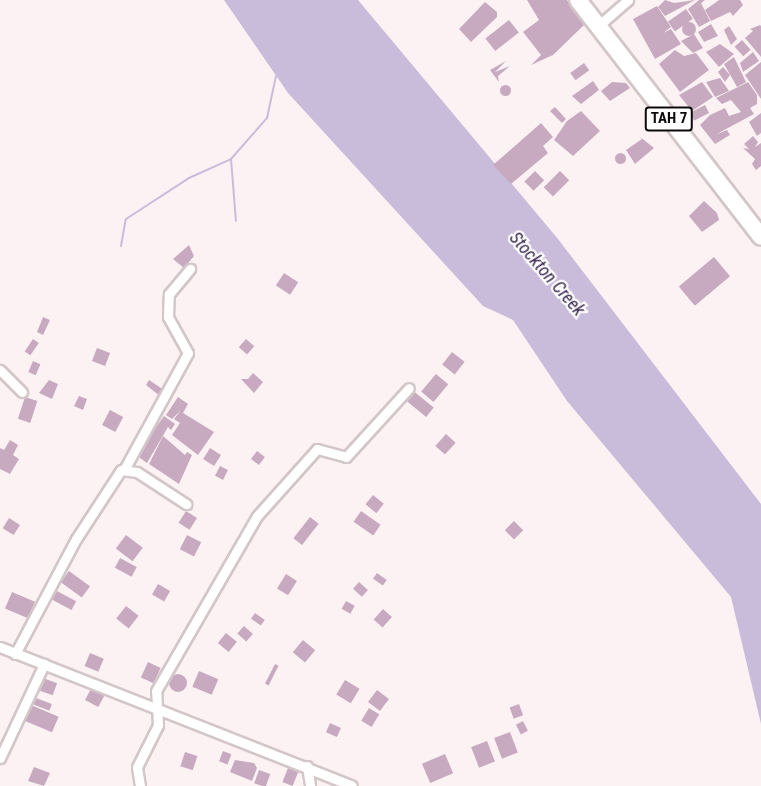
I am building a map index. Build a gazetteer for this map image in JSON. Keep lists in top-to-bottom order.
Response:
{
  "streets": {
    "highway": ["TAH 7"]
  },
  "water": ["Stockton Creek"]
}
